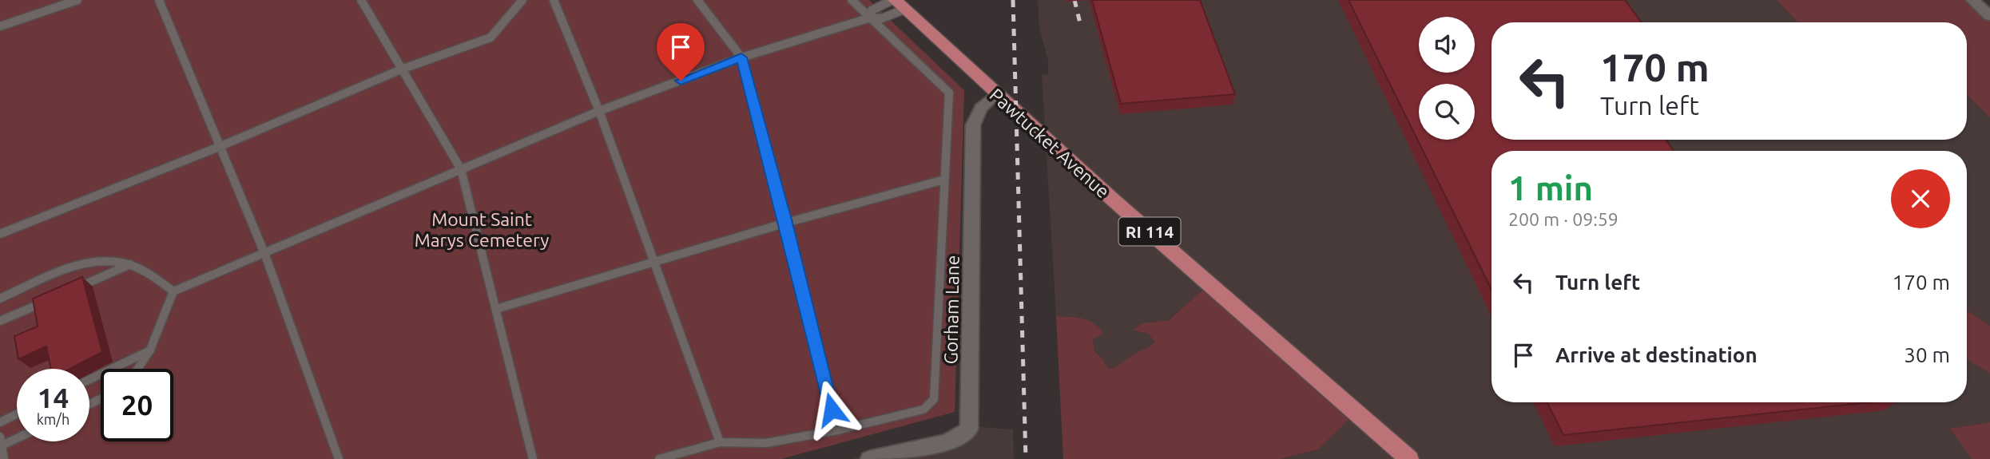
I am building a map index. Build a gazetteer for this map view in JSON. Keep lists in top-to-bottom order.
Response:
{
  "streets": {
    "main road": ["Pawtucket Avenue", "RI 114"],
    "street": ["Gorham Lane"]
  },
  "crossings": [
    ["Pawtucket Avenue", "Gorham Lane"]
  ],
  "parks": ["Mount Saint Marys Cemetery"],
  "page": {
    "turn": ["170 m", "Turn left"],
    "heading": ["1 min", "200 m · 09:59"],
    "list": [
      {
        "name": "Turn left",
        "value": "170 m"
      },
      {
        "name": "Arrive at destination",
        "value": "30 m"
      }
    ],
    "speed": "14 km/h",
    "limit": "20"
  }
}
